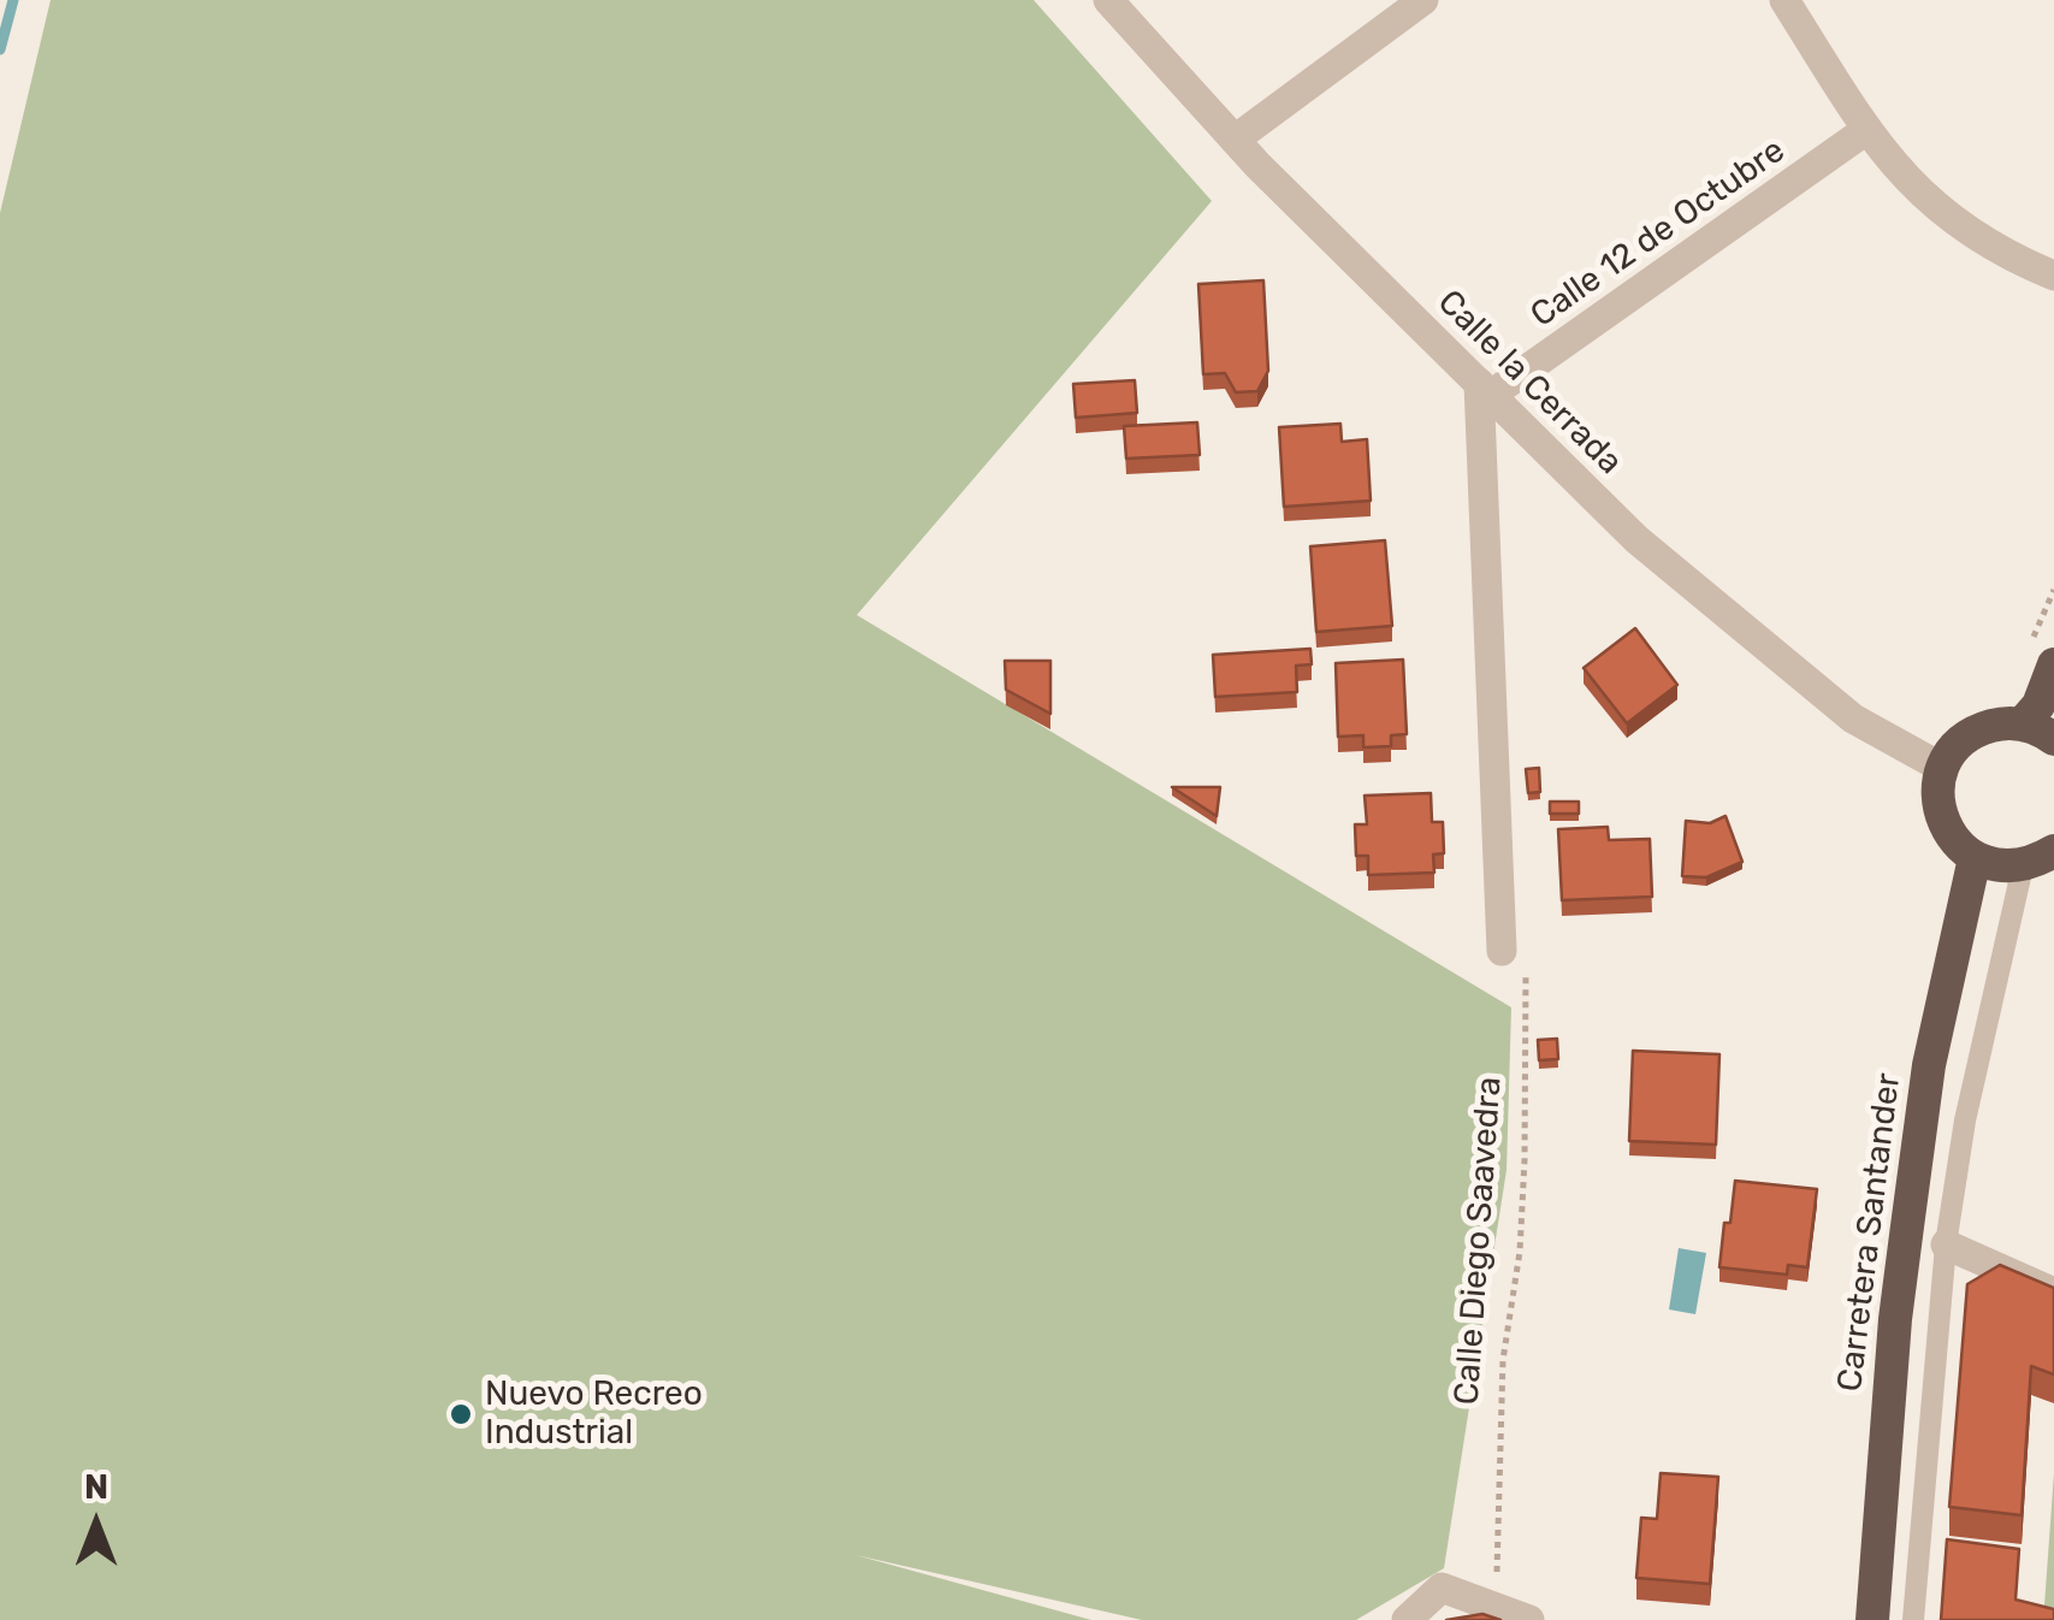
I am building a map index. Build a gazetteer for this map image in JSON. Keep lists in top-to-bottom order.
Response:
{
  "streets": {
    "highway": ["Carretera Santander"],
    "street": ["Calle 12 de Octubre", "Calle la Cerrada"],
    "path": ["Calle Diego Saavedra"]
  },
  "crossings": [
    ["Calle 12 de Octubre", "Calle la Cerrada"]
  ],
  "places": ["Nuevo Recreo Industrial"],
  "north": "top"
}
